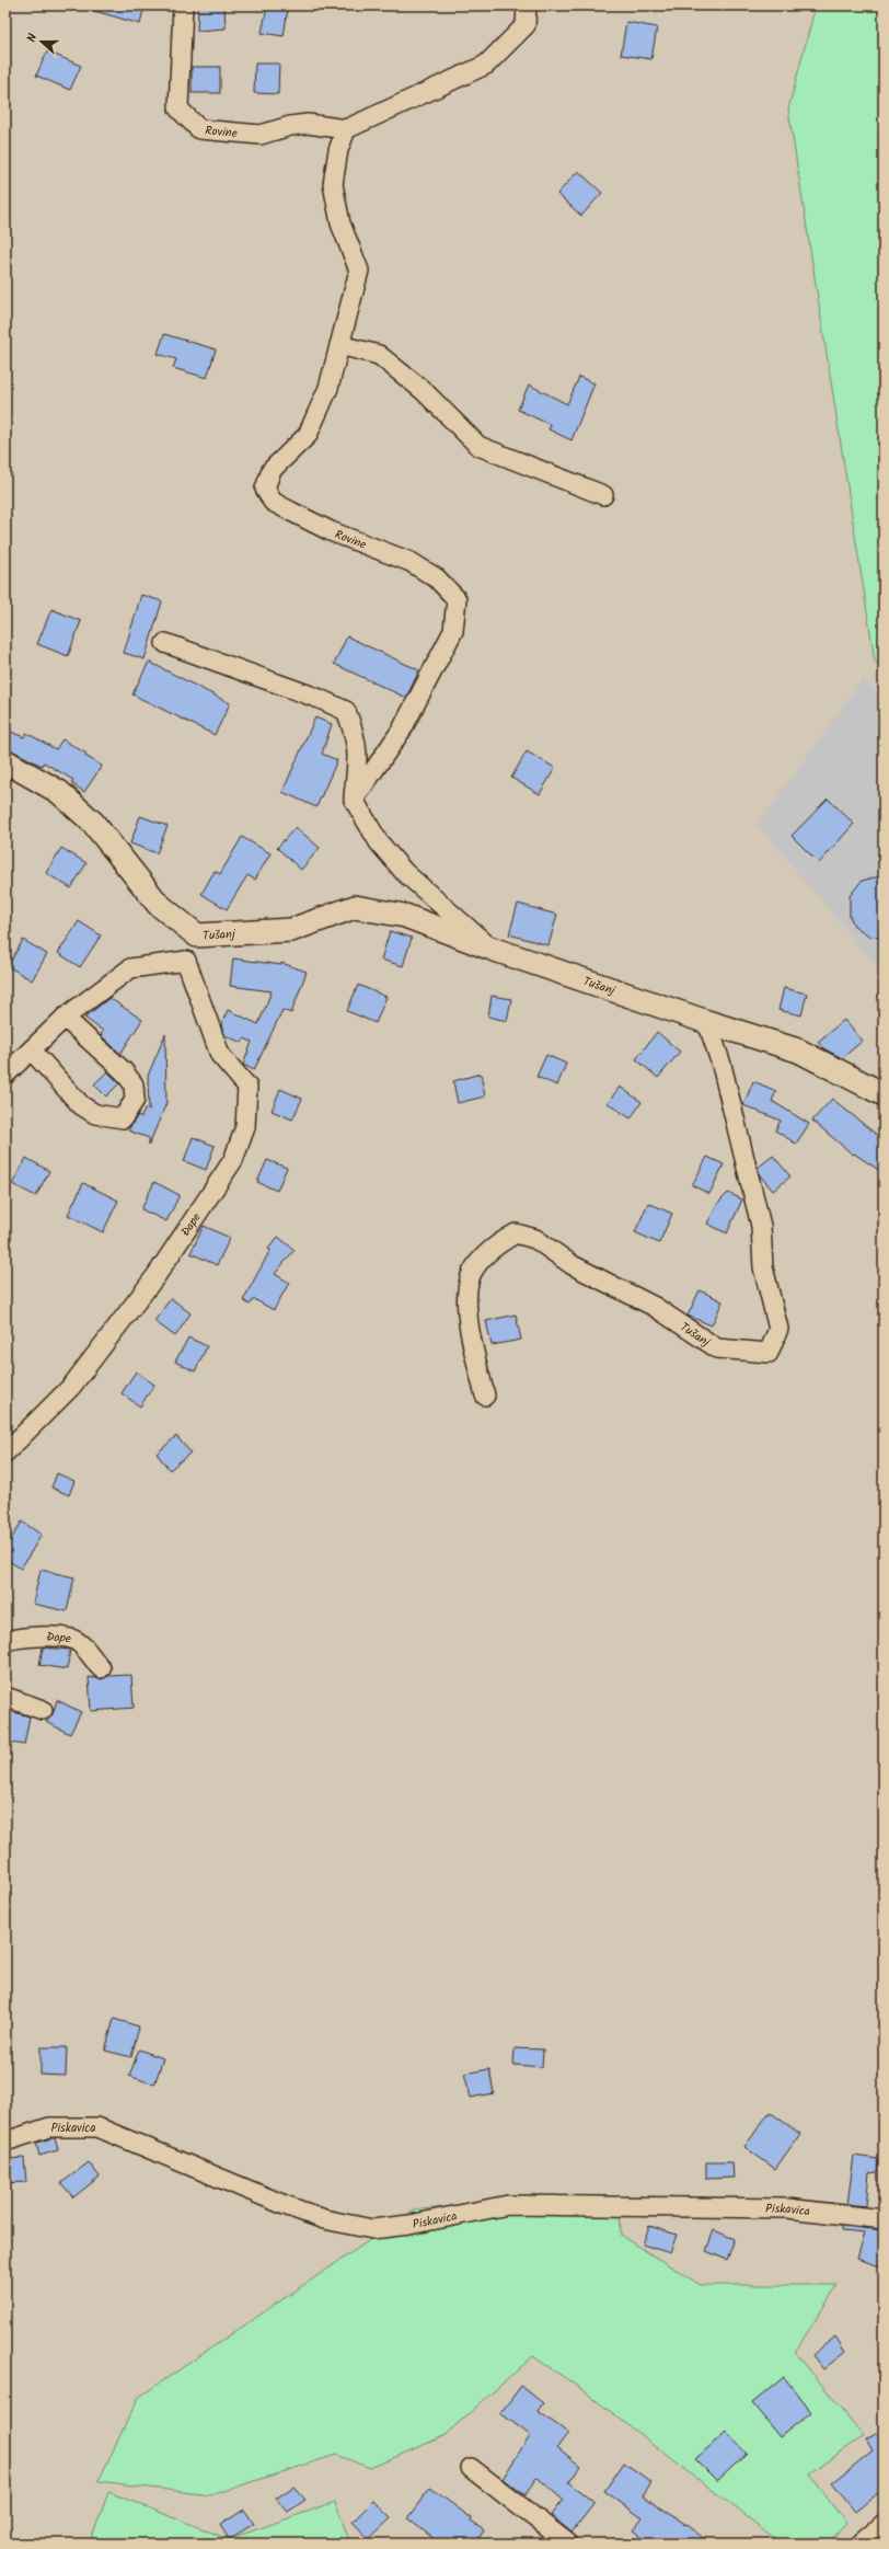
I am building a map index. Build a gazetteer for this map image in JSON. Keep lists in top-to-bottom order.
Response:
{
  "streets": {
    "street": [
      "Rovine",
      "Tušanj",
      "Đape",
      "Piskavica"
    ]
  },
  "crossings": [
    ["Rovine", "Tušanj"]
  ],
  "north": "left"
}
